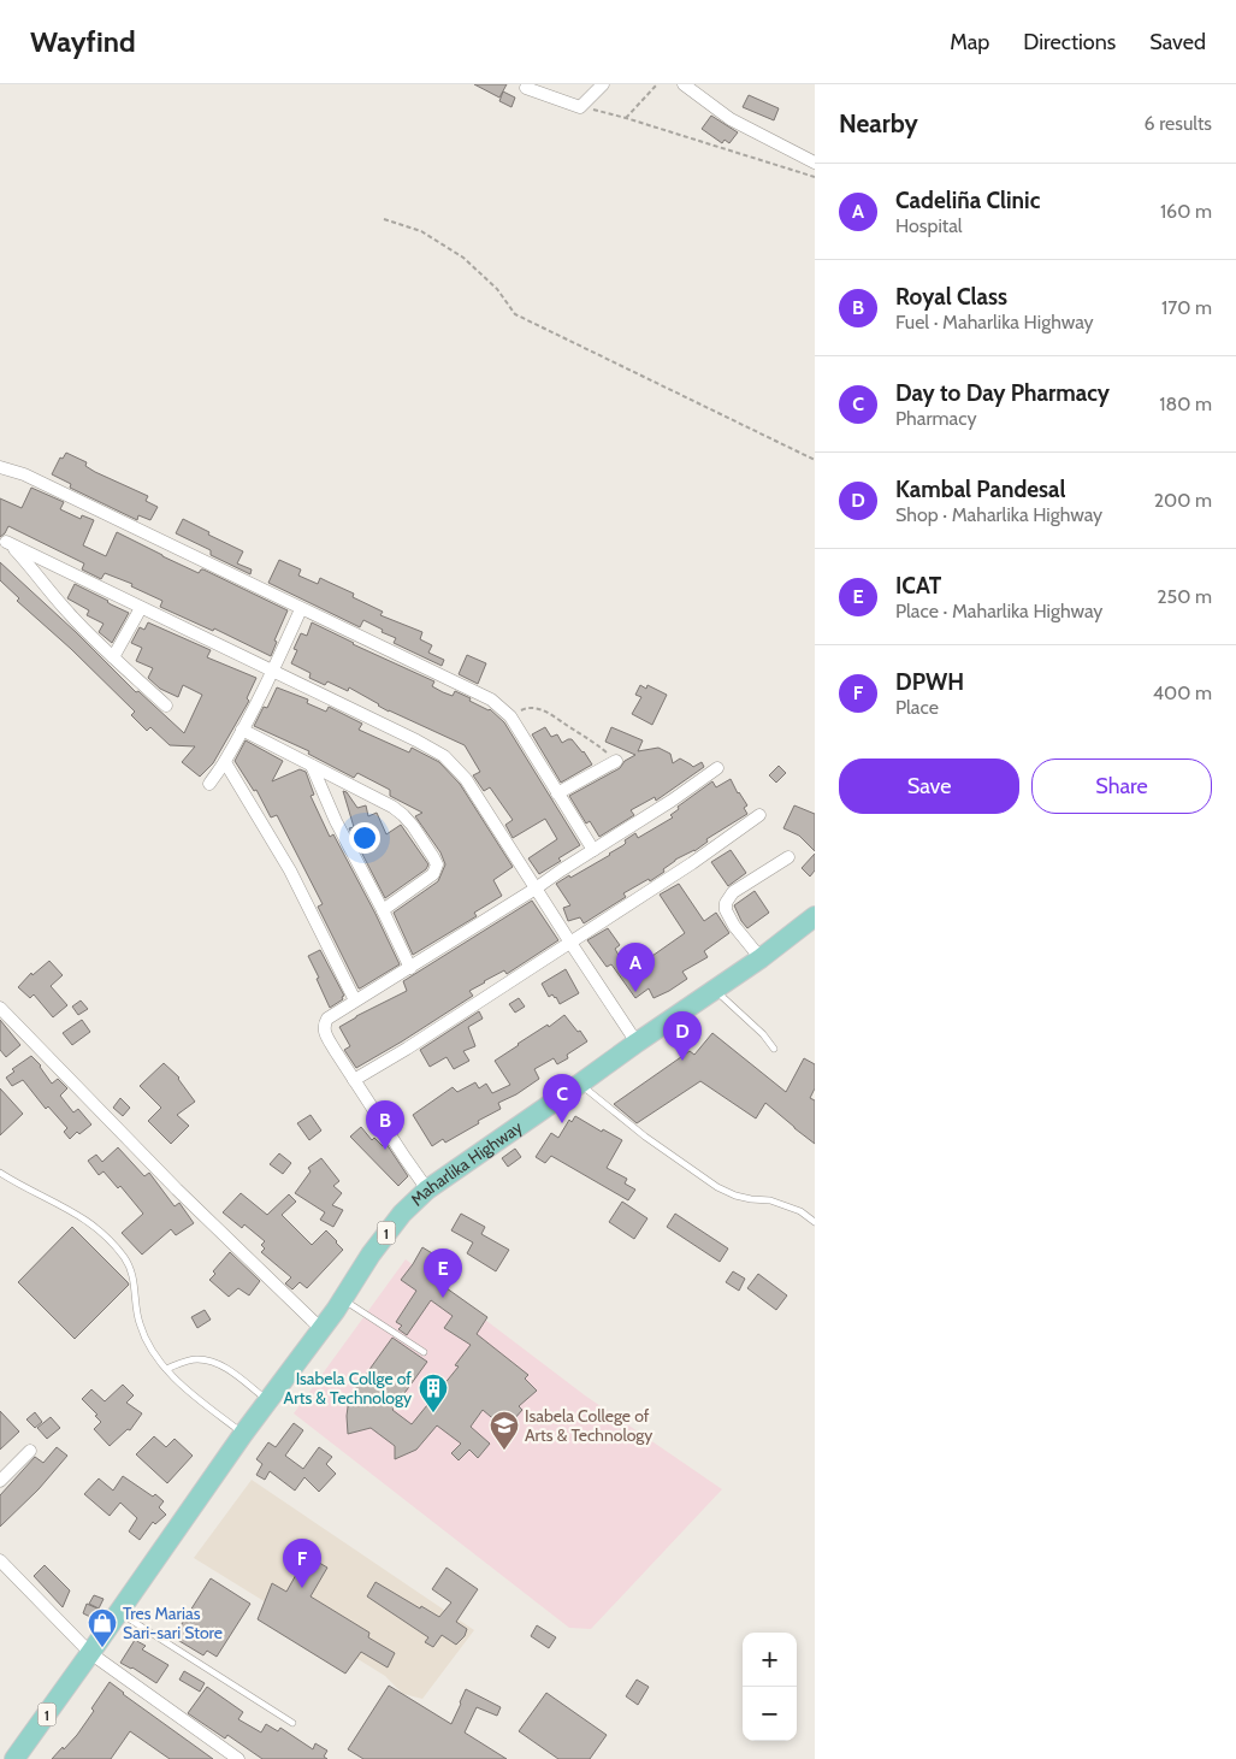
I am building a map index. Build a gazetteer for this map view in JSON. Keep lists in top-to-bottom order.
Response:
{
  "streets": {
    "main road": ["Maharlika Highway", "1"]
  },
  "places": {
    "building": ["Isabela Collge of Arts & Technology"],
    "school or university": ["Isabela College of Arts & Technology"],
    "shop": ["Tres Marias Sari-sari Store"]
  },
  "page": {
    "header": "Wayfind",
    "nav": ["Map", "Directions", "Saved"],
    "heading": ["Nearby", "6 results"],
    "list": [
      {
        "mark": "A",
        "name": "Cadeliña Clinic",
        "note": "Hospital",
        "value": "160 m"
      },
      {
        "mark": "B",
        "name": "Royal Class",
        "note": "Fuel · Maharlika Highway",
        "value": "170 m"
      },
      {
        "mark": "C",
        "name": "Day to Day Pharmacy",
        "note": "Pharmacy",
        "value": "180 m"
      },
      {
        "mark": "D",
        "name": "Kambal Pandesal",
        "note": "Shop · Maharlika Highway",
        "value": "200 m"
      },
      {
        "mark": "E",
        "name": "ICAT",
        "note": "Place · Maharlika Highway",
        "value": "250 m"
      },
      {
        "mark": "F",
        "name": "DPWH",
        "note": "Place",
        "value": "400 m"
      }
    ],
    "buttons": ["Save", "Share"],
    "pins": [
      "A",
      "D",
      "C",
      "B",
      "E",
      "F"
    ],
    "map_buttons": ["+", "−"]
  }
}
